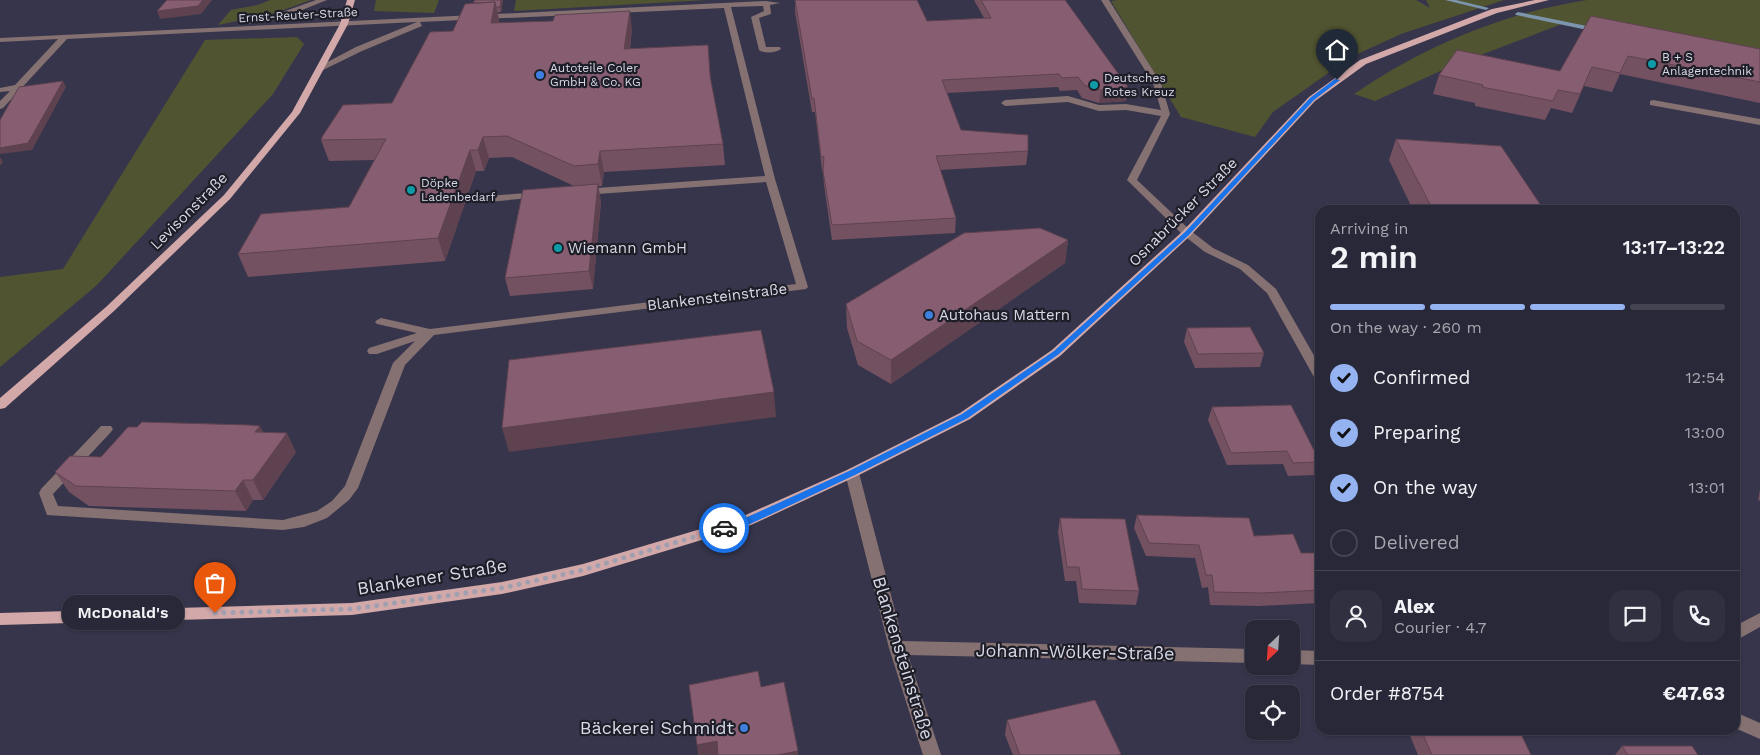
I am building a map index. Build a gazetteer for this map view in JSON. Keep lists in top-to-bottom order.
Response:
{
  "streets": {
    "main road": ["Levisonstraße", "Osnabrücker Straße", "Blankener Straße"],
    "street": ["Ernst-Reuter-Straße", "Blankensteinstraße", "Johann-Wölker-Straße"]
  },
  "crossings": [
    ["Ernst-Reuter-Straße", "Levisonstraße"],
    ["Ernst-Reuter-Straße", "Blankensteinstraße"],
    ["Osnabrücker Straße", "Blankensteinstraße"],
    ["Osnabrücker Straße", "Blankener Straße"],
    ["Blankensteinstraße", "Blankener Straße"],
    ["Blankensteinstraße", "Johann-Wölker-Straße"]
  ],
  "places": [
    "B + S Anlagentechnik",
    "Autoteile Coler GmbH & Co. KG",
    "Deutsches Rotes Kreuz",
    "Döpke Ladenbedarf",
    "Wiemann GmbH",
    "Autohaus Mattern",
    "McDonald's",
    "Bäckerei Schmidt"
  ],
  "north": "bottom left",
  "page": {
    "heading": ["2 min", "Arriving in", "13:17–13:22"],
    "panel": [
      "Alex",
      "Courier · 4.7",
      "Order #8754",
      "€47.63"
    ],
    "bar": "On the way · 260 m",
    "list": [
      ["Confirmed", "12:54"],
      ["Preparing", "13:00"],
      ["On the way", "13:01"],
      "Delivered"
    ],
    "bubble": "McDonald's"
  }
}
